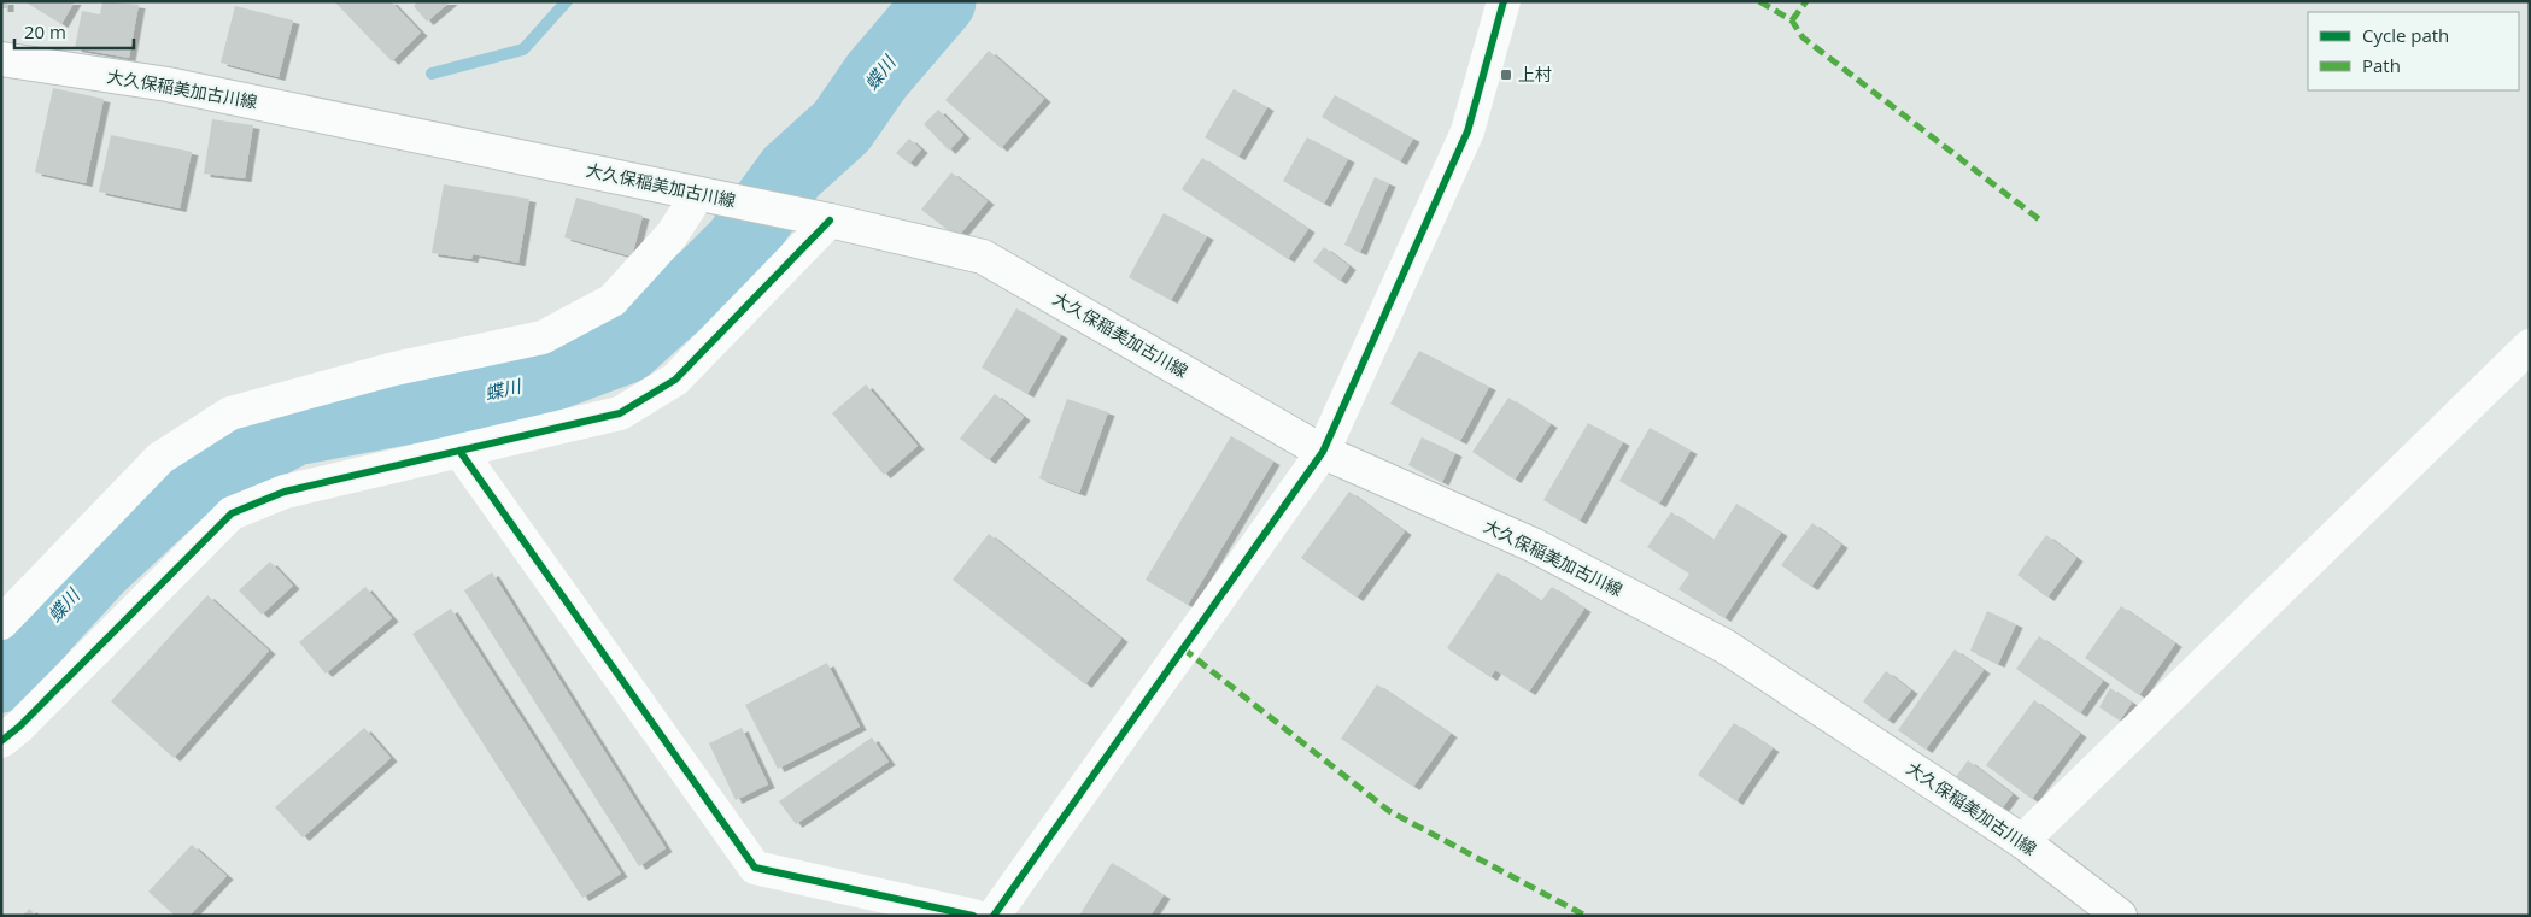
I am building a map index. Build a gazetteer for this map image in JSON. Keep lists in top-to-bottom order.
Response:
{
  "streets": {
    "street": ["大久保稲美加古川線"]
  },
  "water": ["蝶川"],
  "places": {
    "transit": ["上村"]
  },
  "legend": ["Cycle path", "Path"],
  "scale_bar": "20 m"
}
